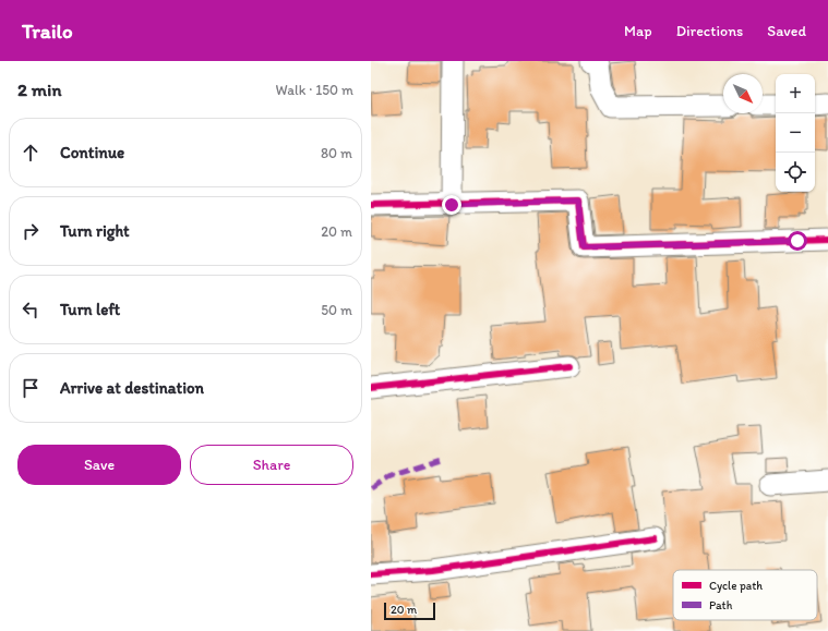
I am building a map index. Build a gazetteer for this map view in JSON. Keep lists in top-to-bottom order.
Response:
{
  "legend": ["Cycle path", "Path"],
  "scale_bar": "20 m",
  "north": "bottom right",
  "page": {
    "header": "Trailo",
    "nav": ["Map", "Directions", "Saved"],
    "heading": ["2 min", "Walk · 150 m"],
    "map_buttons": ["+", "−"],
    "list": [
      ["Continue", "80 m"],
      ["Turn right", "20 m"],
      ["Turn left", "50 m"],
      "Arrive at destination"
    ],
    "buttons": ["Save", "Share"],
    "scale": "20 m"
  }
}
